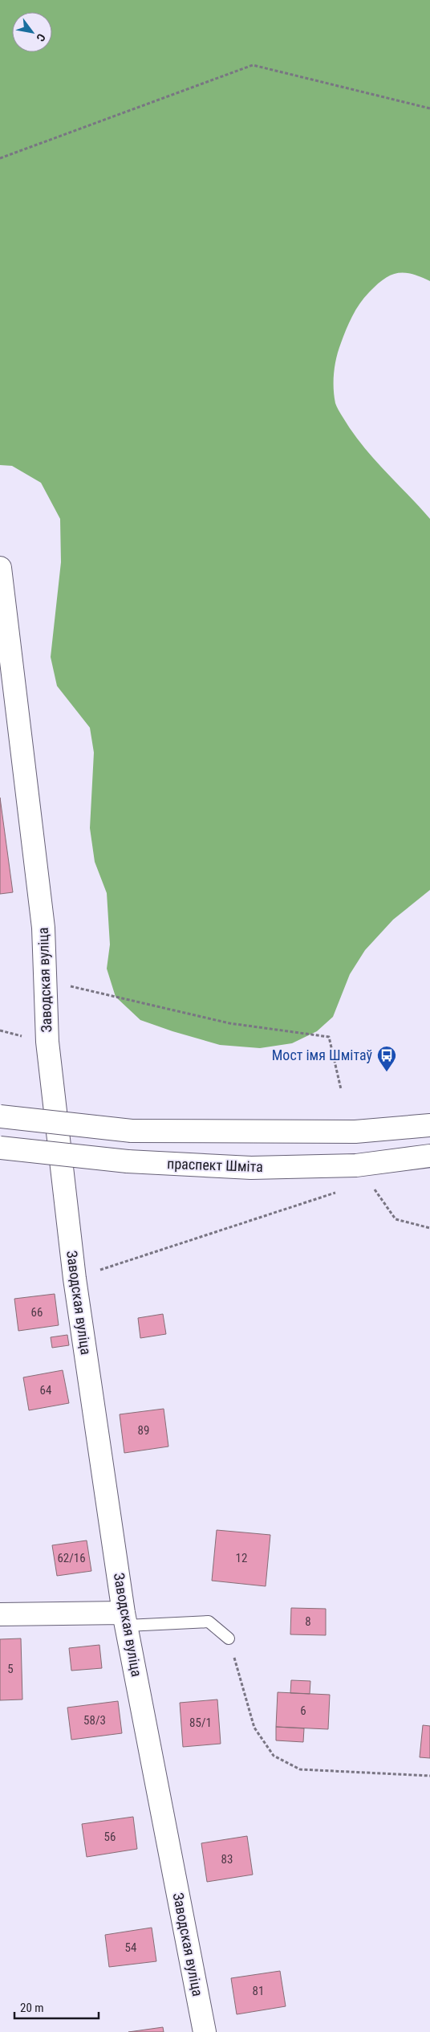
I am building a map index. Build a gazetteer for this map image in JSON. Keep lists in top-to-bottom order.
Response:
{
  "streets": {
    "street": ["Заводская вуліца", "праспект Шміта"]
  },
  "places": {
    "bus stop": ["Мост імя Шмітаў"]
  },
  "house_numbers": [
    "66",
    "64",
    "89",
    "62/16",
    "12",
    "8",
    "5",
    "6",
    "58/3",
    "85/1",
    "56",
    "83",
    "54",
    "81"
  ],
  "scale_bar": "20 m",
  "north": "bottom right"
}
